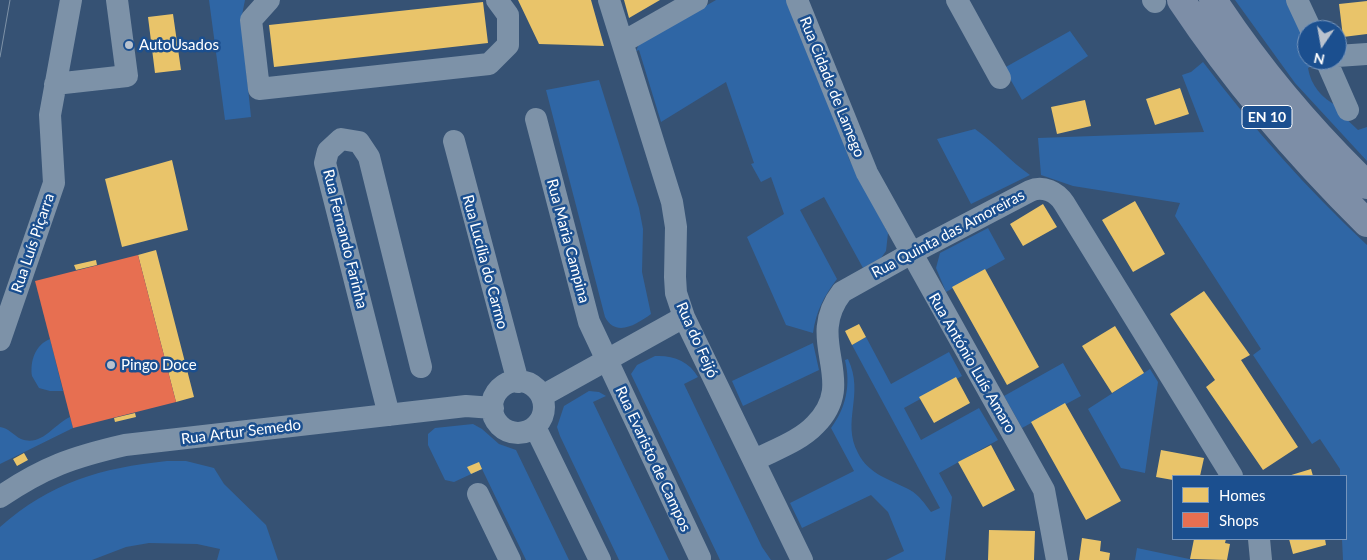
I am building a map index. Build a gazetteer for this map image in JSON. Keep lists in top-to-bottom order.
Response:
{
  "streets": {
    "main road": ["EN 10"],
    "street": [
      "Rua Cidade de Lamego",
      "Rua Quinta das Amoreiras",
      "Rua Fernando Farinha",
      "Rua Maria Campina",
      "Rua Luís Piçarra",
      "Rua Lucília do Carmo",
      "Rua do Feijó",
      "Rua António Luís Amaro",
      "Rua Artur Semedo",
      "Rua Evaristo de Campos"
    ]
  },
  "crossings": [
    ["Rua Cidade de Lamego", "Rua António Luís Amaro"],
    ["Rua Quinta das Amoreiras", "Rua do Feijó"],
    ["Rua Quinta das Amoreiras", "Rua António Luís Amaro"],
    ["Rua Fernando Farinha", "Rua Artur Semedo"],
    ["Rua Maria Campina", "Rua Evaristo de Campos"],
    ["Rua Lucília do Carmo", "Rua Artur Semedo"]
  ],
  "places": ["AutoUsados", "Pingo Doce"],
  "legend": ["Homes", "Shops"],
  "north": "bottom"
}
